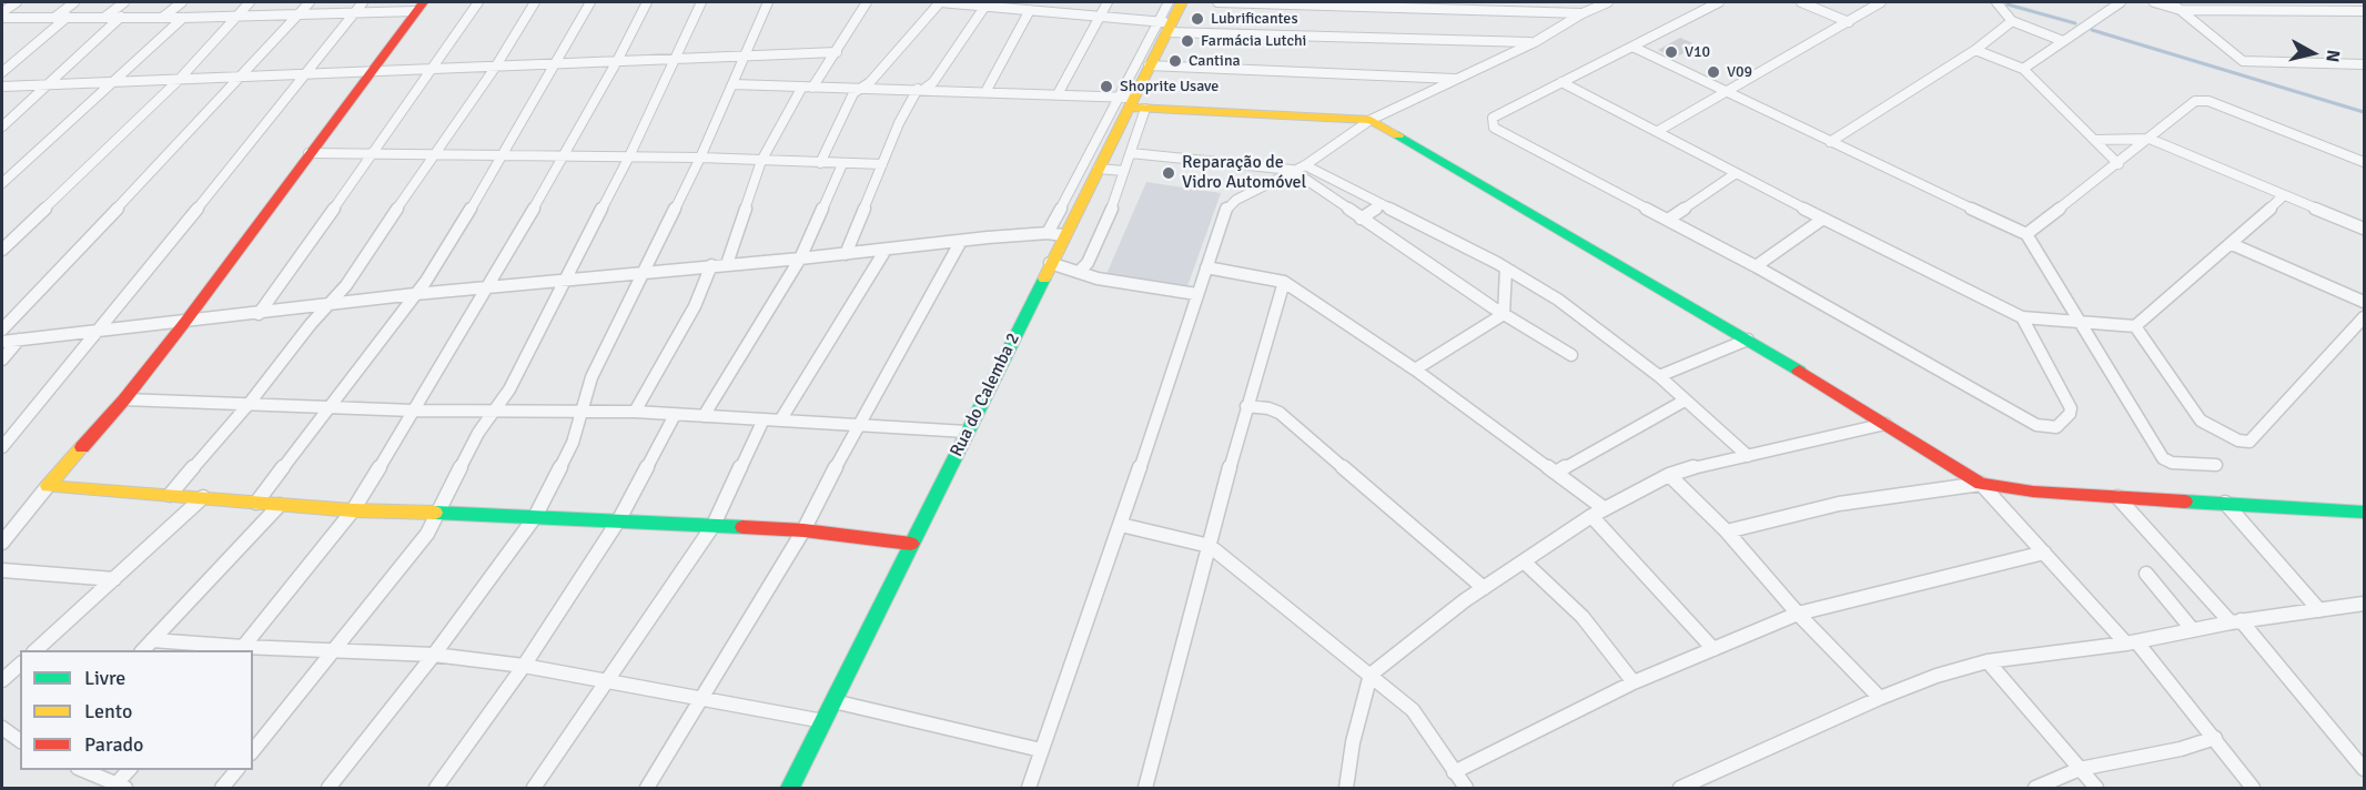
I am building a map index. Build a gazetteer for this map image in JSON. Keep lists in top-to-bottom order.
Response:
{
  "streets": {
    "street": ["Rua do Calemba 2"]
  },
  "places": [
    "Lubrificantes",
    "Farmácia Lutchi",
    "V10",
    "Cantina",
    "V09",
    "Shoprite Usave",
    "Reparação de Vidro Automóvel"
  ],
  "legend": ["Livre", "Lento", "Parado"],
  "north": "right"
}
